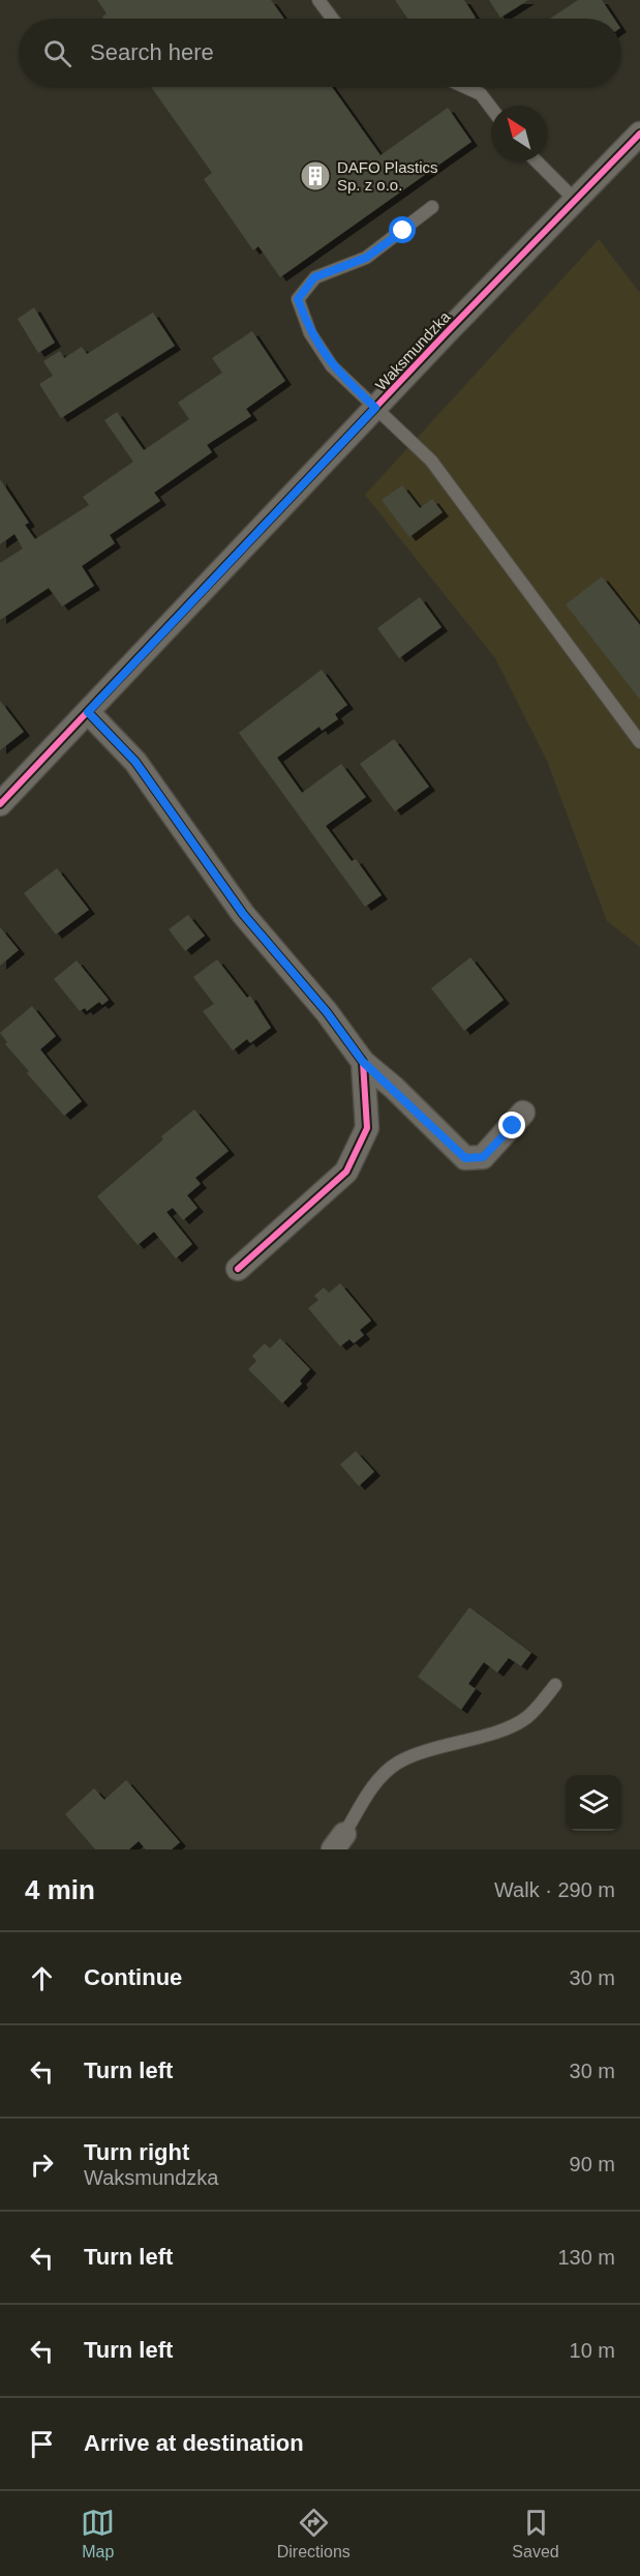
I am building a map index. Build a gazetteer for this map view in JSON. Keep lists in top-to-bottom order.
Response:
{
  "streets": {
    "street": ["Waksmundzka"]
  },
  "places": {
    "building": ["DAFO Plastics Sp. z o.o."]
  },
  "north": "top left",
  "page": {
    "search": "Search here",
    "heading": ["4 min", "Walk · 290 m"],
    "list": [
      ["Continue", "30 m"],
      ["Turn left", "30 m"],
      ["Turn right", "Waksmundzka", "90 m"],
      ["Turn left", "130 m"],
      ["Turn left", "10 m"],
      "Arrive at destination"
    ],
    "nav": ["Map", "Directions", "Saved"]
  }
}
